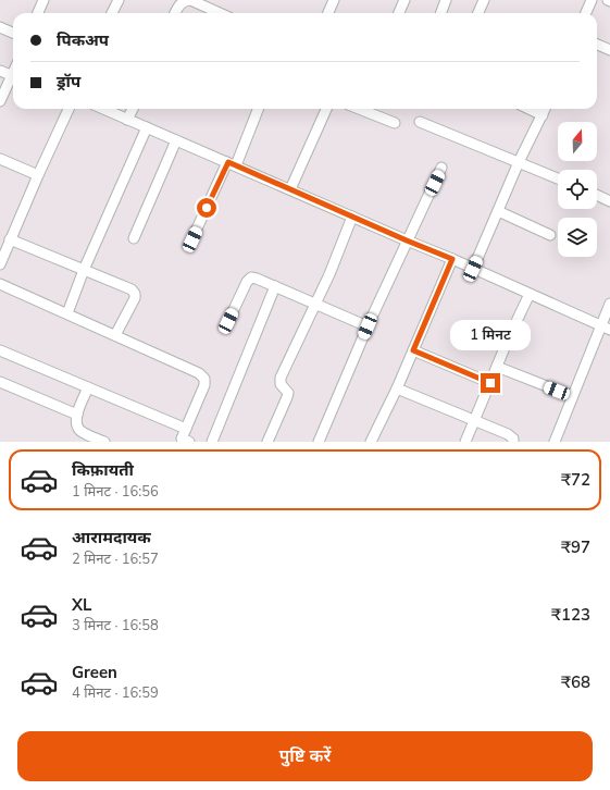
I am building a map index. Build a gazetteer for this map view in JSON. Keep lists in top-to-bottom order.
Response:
{
  "north": "top",
  "page": {
    "banner": ["पिकअप", "ड्रॉप"],
    "bubble": "1 मिनट",
    "list": [
      {
        "name": "किफ़ायती",
        "note": "1 मिनट · 16:56",
        "value": "₹72"
      },
      {
        "name": "आरामदायक",
        "note": "2 मिनट · 16:57",
        "value": "₹97"
      },
      {
        "name": "XL",
        "note": "3 मिनट · 16:58",
        "value": "₹123"
      },
      {
        "name": "Green",
        "note": "4 मिनट · 16:59",
        "value": "₹68"
      }
    ],
    "buttons": "पुष्टि करें"
  }
}
